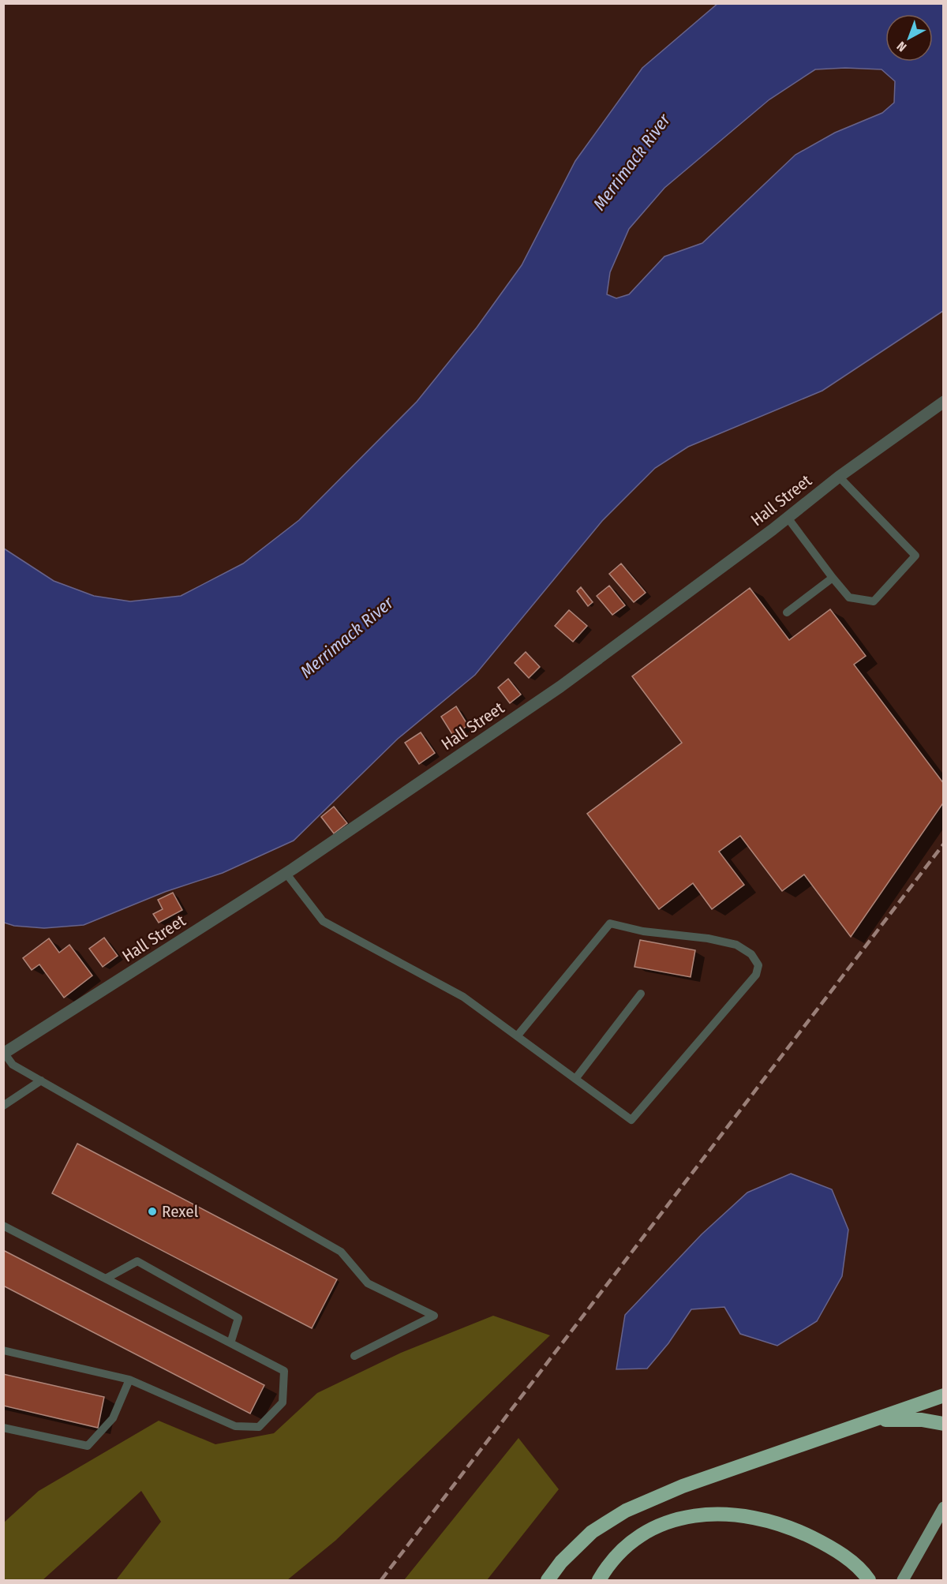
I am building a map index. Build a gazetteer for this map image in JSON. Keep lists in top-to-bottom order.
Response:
{
  "streets": {
    "street": ["Hall Street"]
  },
  "water": ["Merrimack River"],
  "places": ["Rexel"],
  "north": "bottom left"
}
